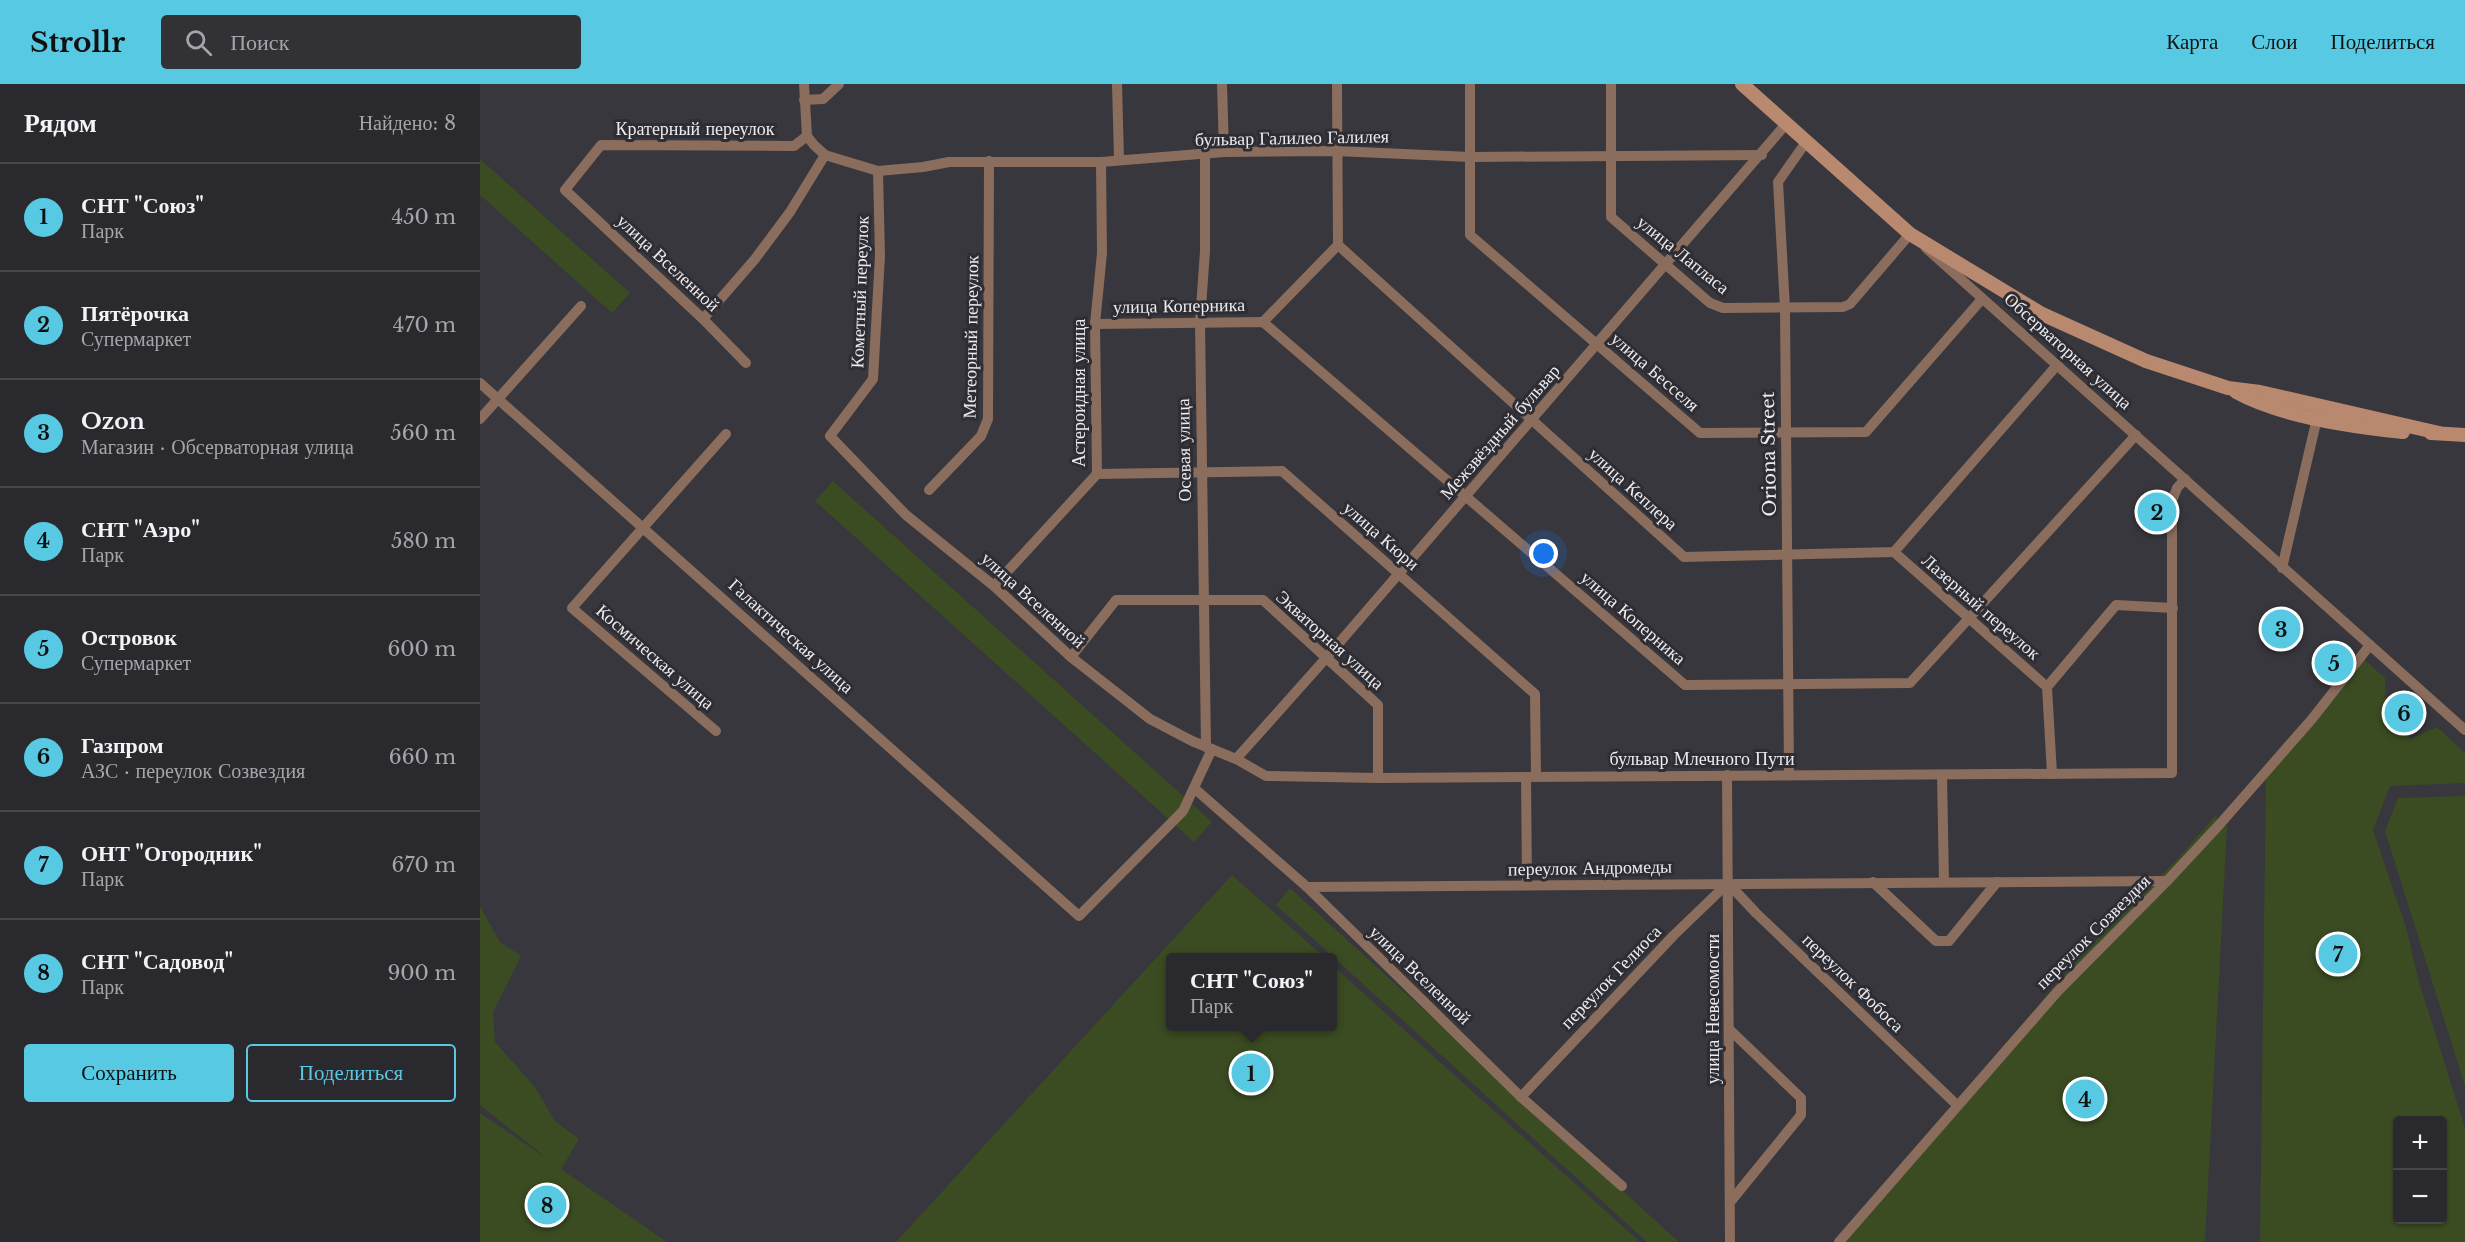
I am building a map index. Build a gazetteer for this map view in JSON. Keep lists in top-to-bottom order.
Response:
{
  "streets": {
    "main road": ["Обсерваторная улица"],
    "street": [
      "Кратерный переулок",
      "бульвар Галилео Галилея",
      "улица Лапласа",
      "улица Вселенной",
      "Кометный переулок",
      "улица Коперника",
      "Метеорный переулок",
      "улица Бесселя",
      "Астероидная улица",
      "Межзвёздный бульвар",
      "Осевая улица",
      "Oriona Street",
      "улица Кеплера",
      "улица Кюри",
      "Лазерный переулок",
      "Галактическая улица",
      "Экваторная улица",
      "Космическая улица",
      "бульвар Млечного Пути",
      "переулок Андромеды",
      "переулок Созвездия",
      "переулок Гелиоса",
      "переулок Фобоса",
      "улица Невесомости"
    ]
  },
  "crossings": [
    ["Кратерный переулок", "улица Вселенной"],
    ["бульвар Галилео Галилея", "улица Лапласа"],
    ["бульвар Галилео Галилея", "Кометный переулок"],
    ["бульвар Галилео Галилея", "Метеорный переулок"],
    ["бульвар Галилео Галилея", "улица Бесселя"],
    ["бульвар Галилео Галилея", "Астероидная улица"],
    ["бульвар Галилео Галилея", "Межзвёздный бульвар"],
    ["бульвар Галилео Галилея", "Осевая улица"],
    ["улица Лапласа", "Обсерваторная улица"],
    ["улица Лапласа", "Межзвёздный бульвар"],
    ["улица Лапласа", "Oriona Street"],
    ["улица Вселенной", "Кометный переулок"],
    ["улица Вселенной", "Астероидная улица"],
    ["улица Вселенной", "Межзвёздный бульвар"],
    ["улица Вселенной", "Осевая улица"],
    ["улица Вселенной", "Галактическая улица"],
    ["улица Вселенной", "Экваторная улица"],
    ["улица Вселенной", "бульвар Млечного Пути"],
    ["улица Вселенной", "переулок Андромеды"],
    ["улица Вселенной", "переулок Гелиоса"],
    ["улица Коперника", "Обсерваторная улица"],
    ["улица Коперника", "Астероидная улица"],
    ["улица Коперника", "Межзвёздный бульвар"],
    ["улица Коперника", "Осевая улица"],
    ["улица Коперника", "Oriona Street"],
    ["улица Коперника", "Лазерный переулок"],
    ["Обсерваторная улица", "улица Бесселя"],
    ["Обсерваторная улица", "Межзвёздный бульвар"],
    ["Обсерваторная улица", "Oriona Street"],
    ["Обсерваторная улица", "переулок Созвездия"],
    ["улица Бесселя", "Межзвёздный бульвар"],
    ["улица Бесселя", "Oriona Street"],
    ["Астероидная улица", "улица Кюри"],
    ["Межзвёздный бульвар", "улица Кеплера"],
    ["Межзвёздный бульвар", "улица Кюри"],
    ["Межзвёздный бульвар", "Экваторная улица"],
    ["Межзвёздный бульвар", "бульвар Млечного Пути"],
    ["Осевая улица", "улица Кюри"],
    ["Осевая улица", "Экваторная улица"],
    ["Oriona Street", "улица Кеплера"],
    ["Oriona Street", "бульвар Млечного Пути"],
    ["улица Кеплера", "Лазерный переулок"],
    ["улица Кюри", "бульвар Млечного Пути"],
    ["улица Кюри", "переулок Андромеды"],
    ["Галактическая улица", "Космическая улица"],
    ["Экваторная улица", "бульвар Млечного Пути"],
    ["бульвар Млечного Пути", "улица Невесомости"],
    ["переулок Андромеды", "переулок Созвездия"],
    ["переулок Андромеды", "переулок Гелиоса"],
    ["переулок Андромеды", "переулок Фобоса"],
    ["переулок Андромеды", "улица Невесомости"],
    ["переулок Созвездия", "переулок Фобоса"],
    ["переулок Гелиоса", "переулок Фобоса"],
    ["переулок Гелиоса", "улица Невесомости"],
    ["переулок Фобоса", "улица Невесомости"]
  ],
  "page": {
    "header": "Strollr",
    "search": "Поиск",
    "nav": ["Карта", "Слои", "Поделиться"],
    "heading": ["Рядом", "Найдено: 8"],
    "list": [
      {
        "mark": "1",
        "name": "СНТ \"Союз\"",
        "note": "Парк",
        "value": "450 m"
      },
      {
        "mark": "2",
        "name": "Пятёрочка",
        "note": "Супермаркет",
        "value": "470 m"
      },
      {
        "mark": "3",
        "name": "Ozon",
        "note": "Магазин · Обсерваторная улица",
        "value": "560 m"
      },
      {
        "mark": "4",
        "name": "СНТ \"Аэро\"",
        "note": "Парк",
        "value": "580 m"
      },
      {
        "mark": "5",
        "name": "Островок",
        "note": "Супермаркет",
        "value": "600 m"
      },
      {
        "mark": "6",
        "name": "Газпром",
        "note": "АЗС · переулок Созвездия",
        "value": "660 m"
      },
      {
        "mark": "7",
        "name": "ОНТ \"Огородник\"",
        "note": "Парк",
        "value": "670 m"
      },
      {
        "mark": "8",
        "name": "СНТ \"Садовод\"",
        "note": "Парк",
        "value": "900 m"
      }
    ],
    "pins": [
      "2",
      "3",
      "5",
      "6",
      "7",
      "1",
      "4",
      "8"
    ],
    "popup": ["СНТ \"Союз\"", "Парк"],
    "buttons": ["Сохранить", "Поделиться"],
    "map_buttons": ["+", "−"]
  }
}
